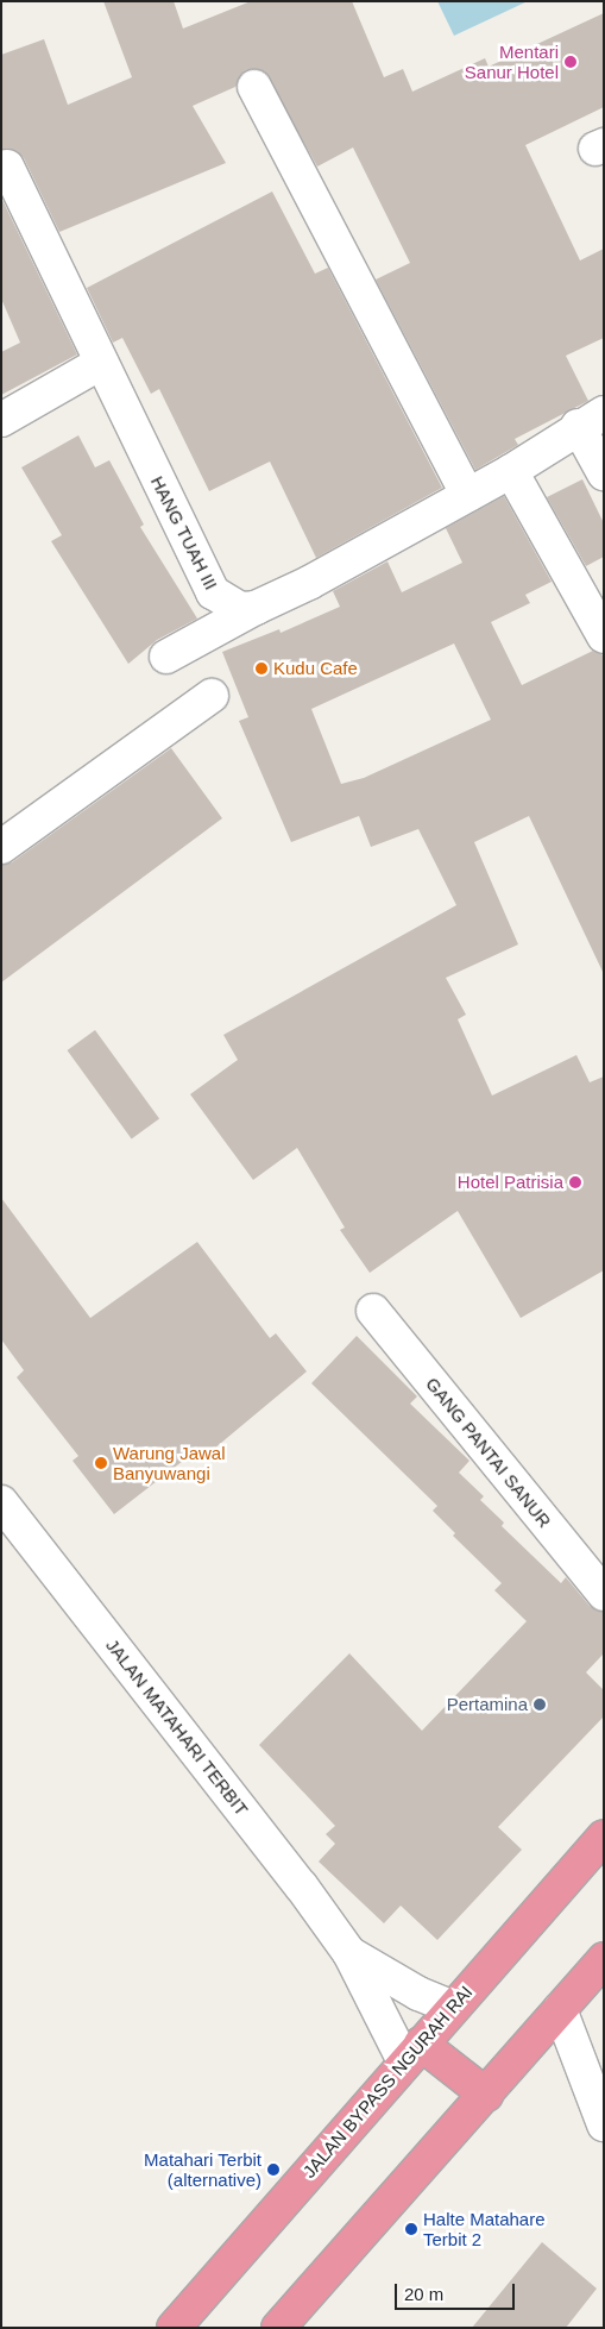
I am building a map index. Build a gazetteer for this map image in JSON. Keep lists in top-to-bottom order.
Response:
{
  "streets": {
    "highway": ["JALAN BYPASS NGURAH RAI"],
    "street": ["HANG TUAH III", "GANG PANTAI SANUR", "JALAN MATAHARI TERBIT"]
  },
  "crossings": [
    ["JALAN MATAHARI TERBIT", "JALAN BYPASS NGURAH RAI"]
  ],
  "places": [
    "Mentari Sanur Hotel",
    "Kudu Cafe",
    "Hotel Patrisia",
    "Warung Jawal Banyuwangi",
    "Pertamina",
    "Matahari Terbit (alternative)",
    "Halte Matahare Terbit 2"
  ],
  "scale_bar": "20 m"
}
